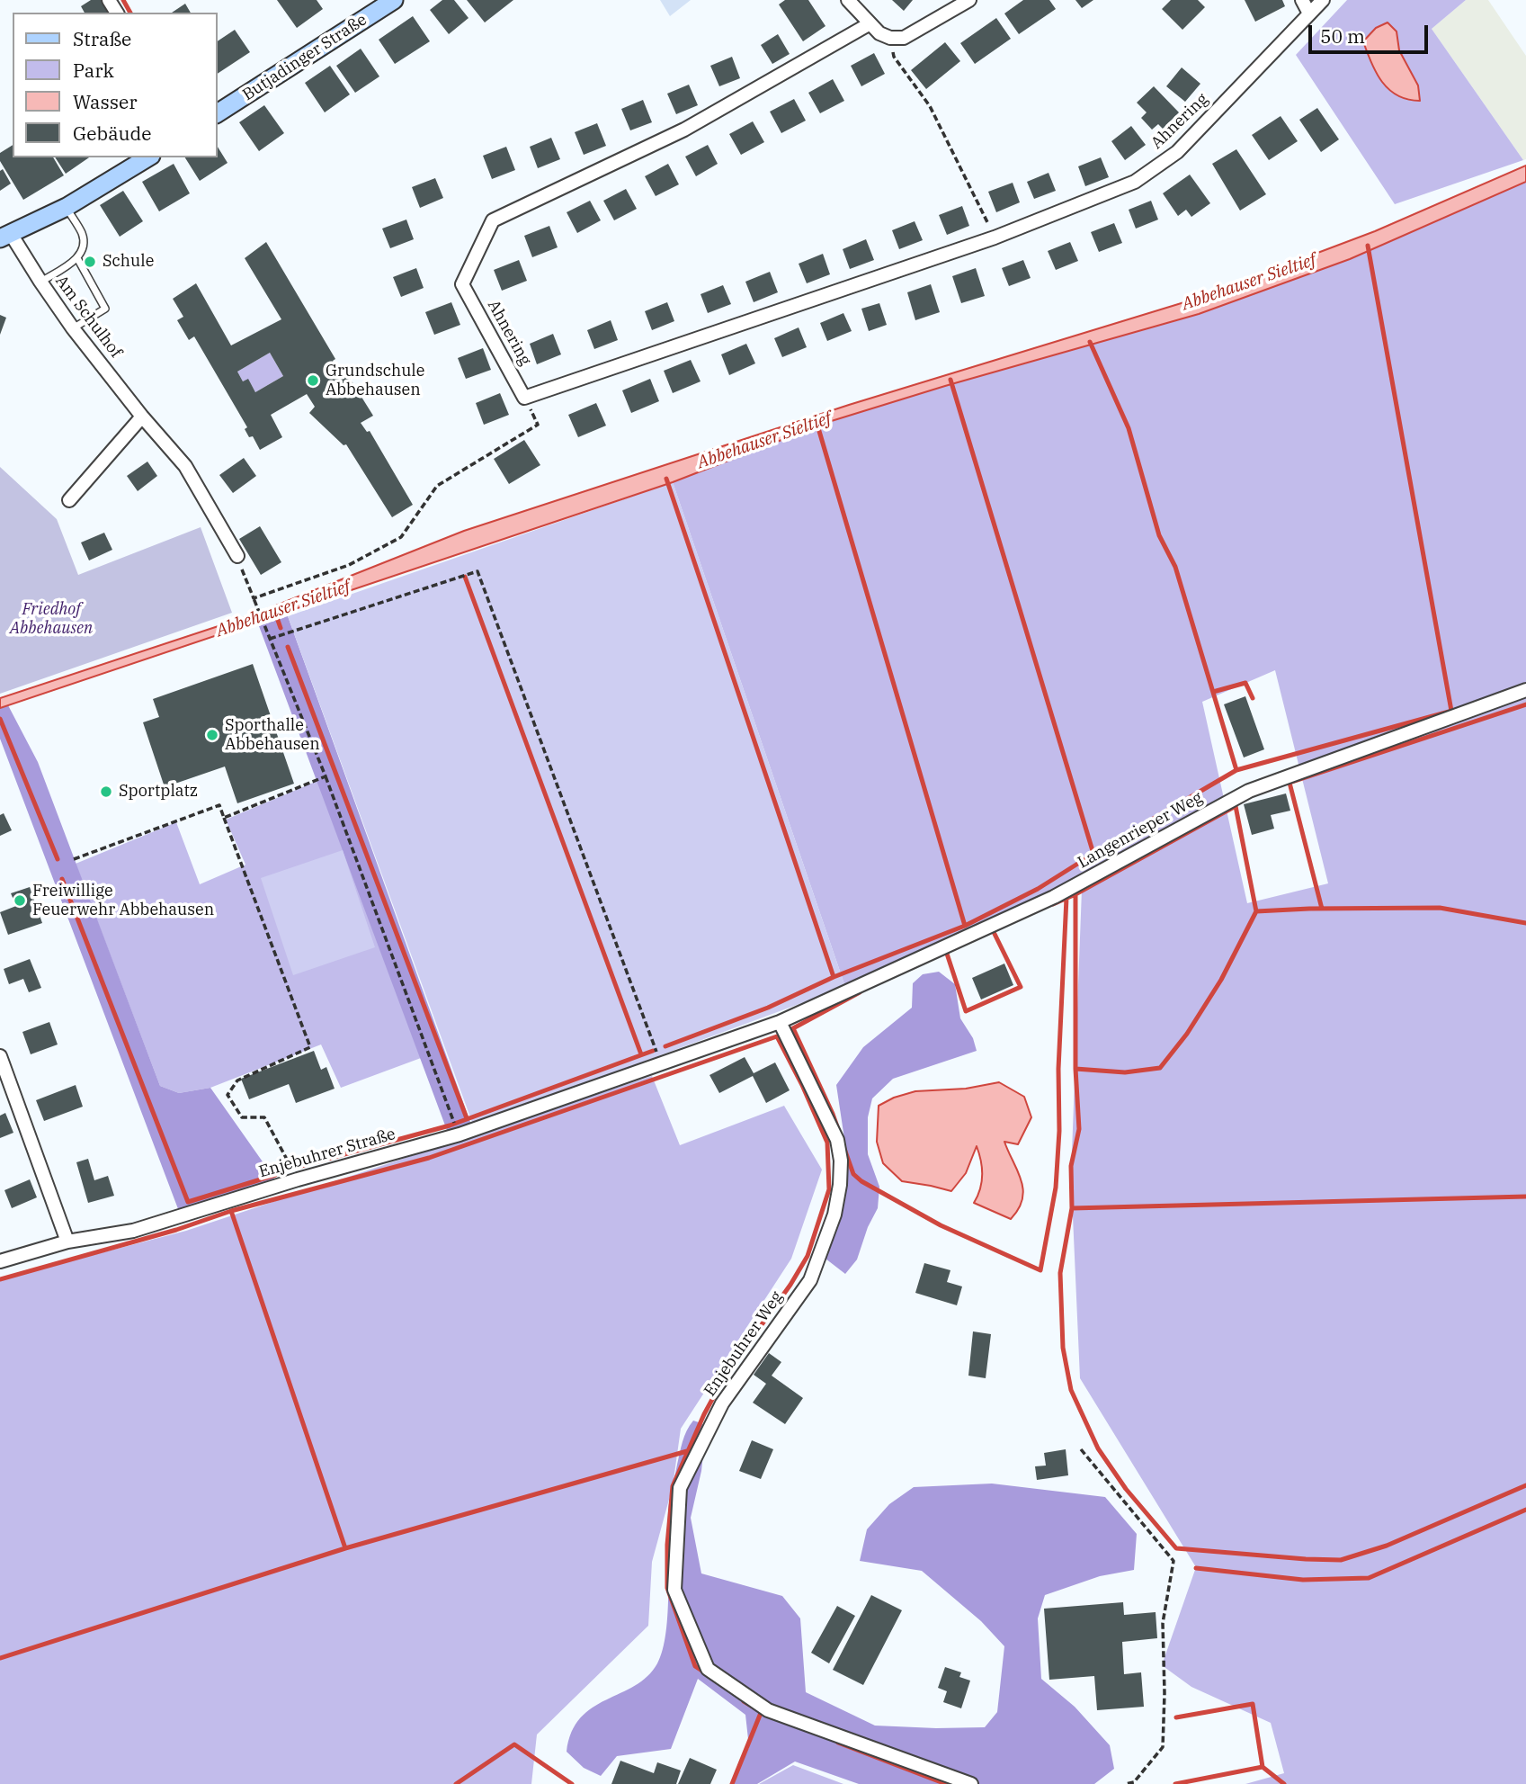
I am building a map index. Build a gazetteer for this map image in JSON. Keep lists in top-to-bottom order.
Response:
{
  "streets": {
    "main road": ["Butjadinger Straße"],
    "street": [
      "Ahnering",
      "Am Schulhof",
      "Langenrieper Weg",
      "Enjebuhrer Straße",
      "Enjebuhrer Weg"
    ]
  },
  "crossings": [
    ["Langenrieper Weg", "Enjebuhrer Straße"],
    ["Langenrieper Weg", "Enjebuhrer Weg"],
    ["Enjebuhrer Straße", "Enjebuhrer Weg"]
  ],
  "water": ["Abbehauser Sieltief"],
  "parks": ["Friedhof Abbehausen"],
  "places": [
    "Schule",
    "Grundschule Abbehausen",
    "Sporthalle Abbehausen",
    "Sportplatz",
    "Freiwillige Feuerwehr Abbehausen"
  ],
  "legend": [
    "Straße",
    "Park",
    "Wasser",
    "Gebäude"
  ],
  "scale_bar": "50 m"
}
